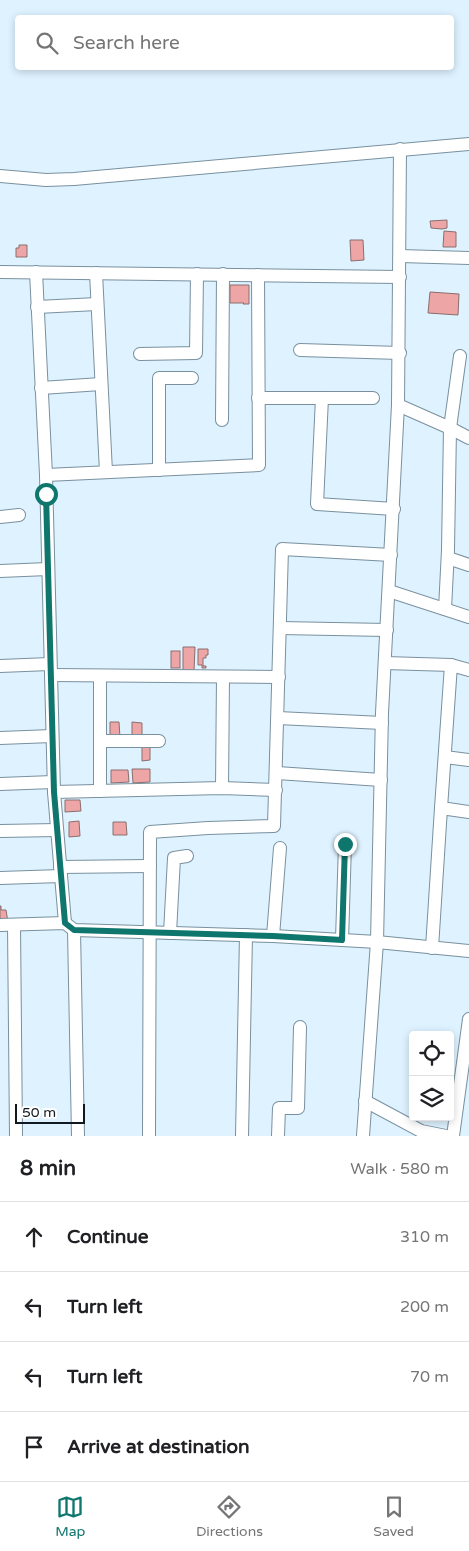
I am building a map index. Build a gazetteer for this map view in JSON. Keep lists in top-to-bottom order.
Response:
{
  "scale_bar": "50 m",
  "page": {
    "search": "Search here",
    "scale": "50 m",
    "heading": ["8 min", "Walk · 580 m"],
    "list": [
      ["Continue", "310 m"],
      ["Turn left", "200 m"],
      ["Turn left", "70 m"],
      "Arrive at destination"
    ],
    "nav": ["Map", "Directions", "Saved"]
  }
}
